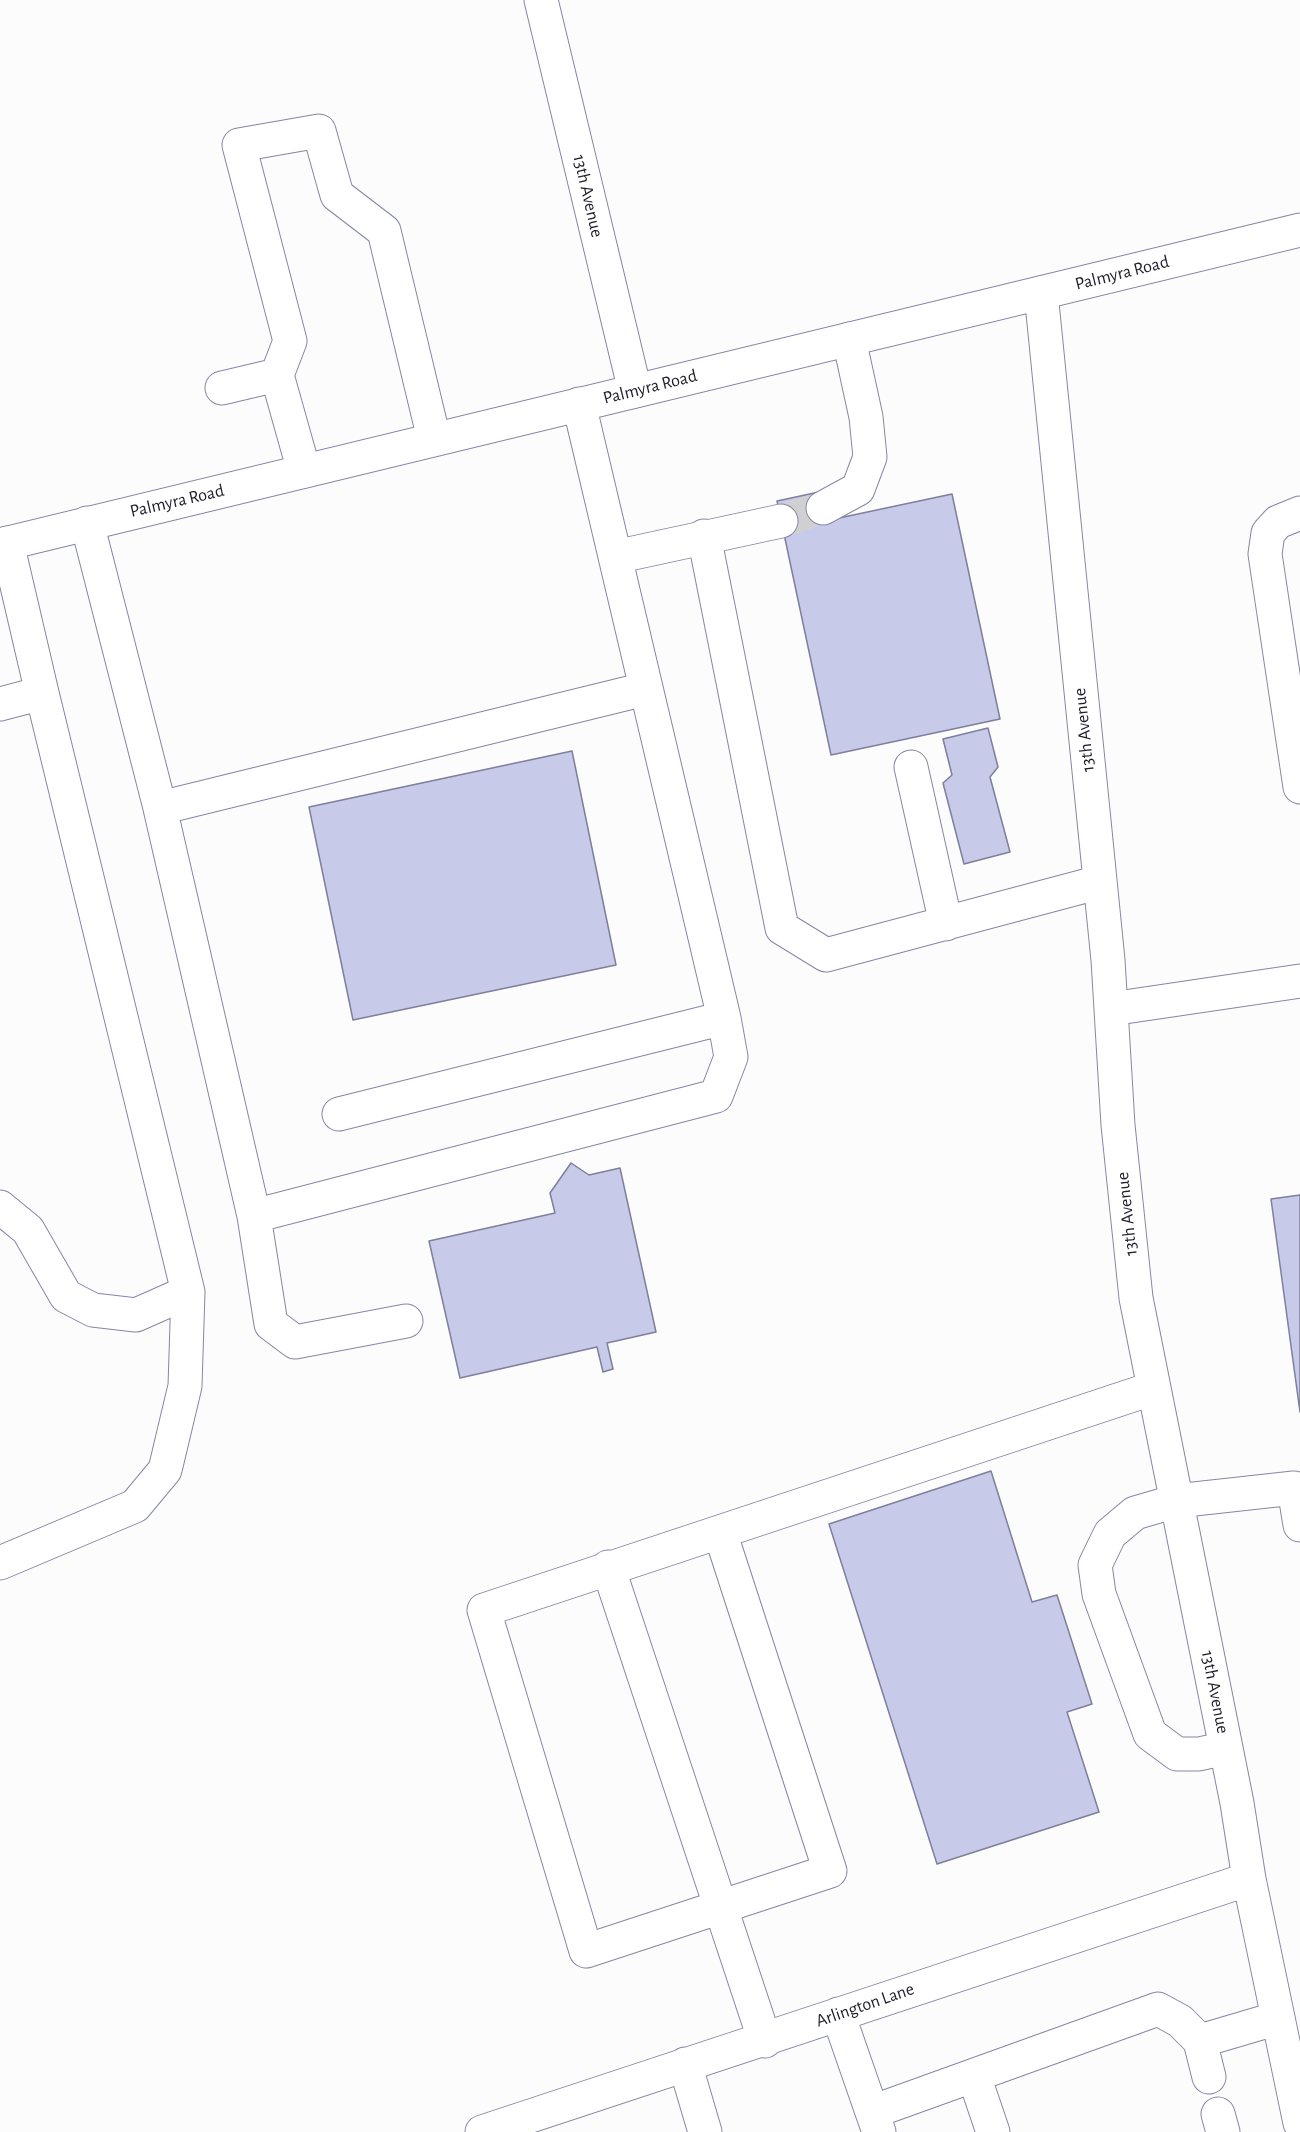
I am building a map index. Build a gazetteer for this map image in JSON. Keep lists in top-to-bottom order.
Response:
{
  "streets": {
    "street": ["13th Avenue", "Palmyra Road", "Arlington Lane"]
  },
  "crossings": [
    ["13th Avenue", "Palmyra Road"],
    ["13th Avenue", "Arlington Lane"]
  ]
}
